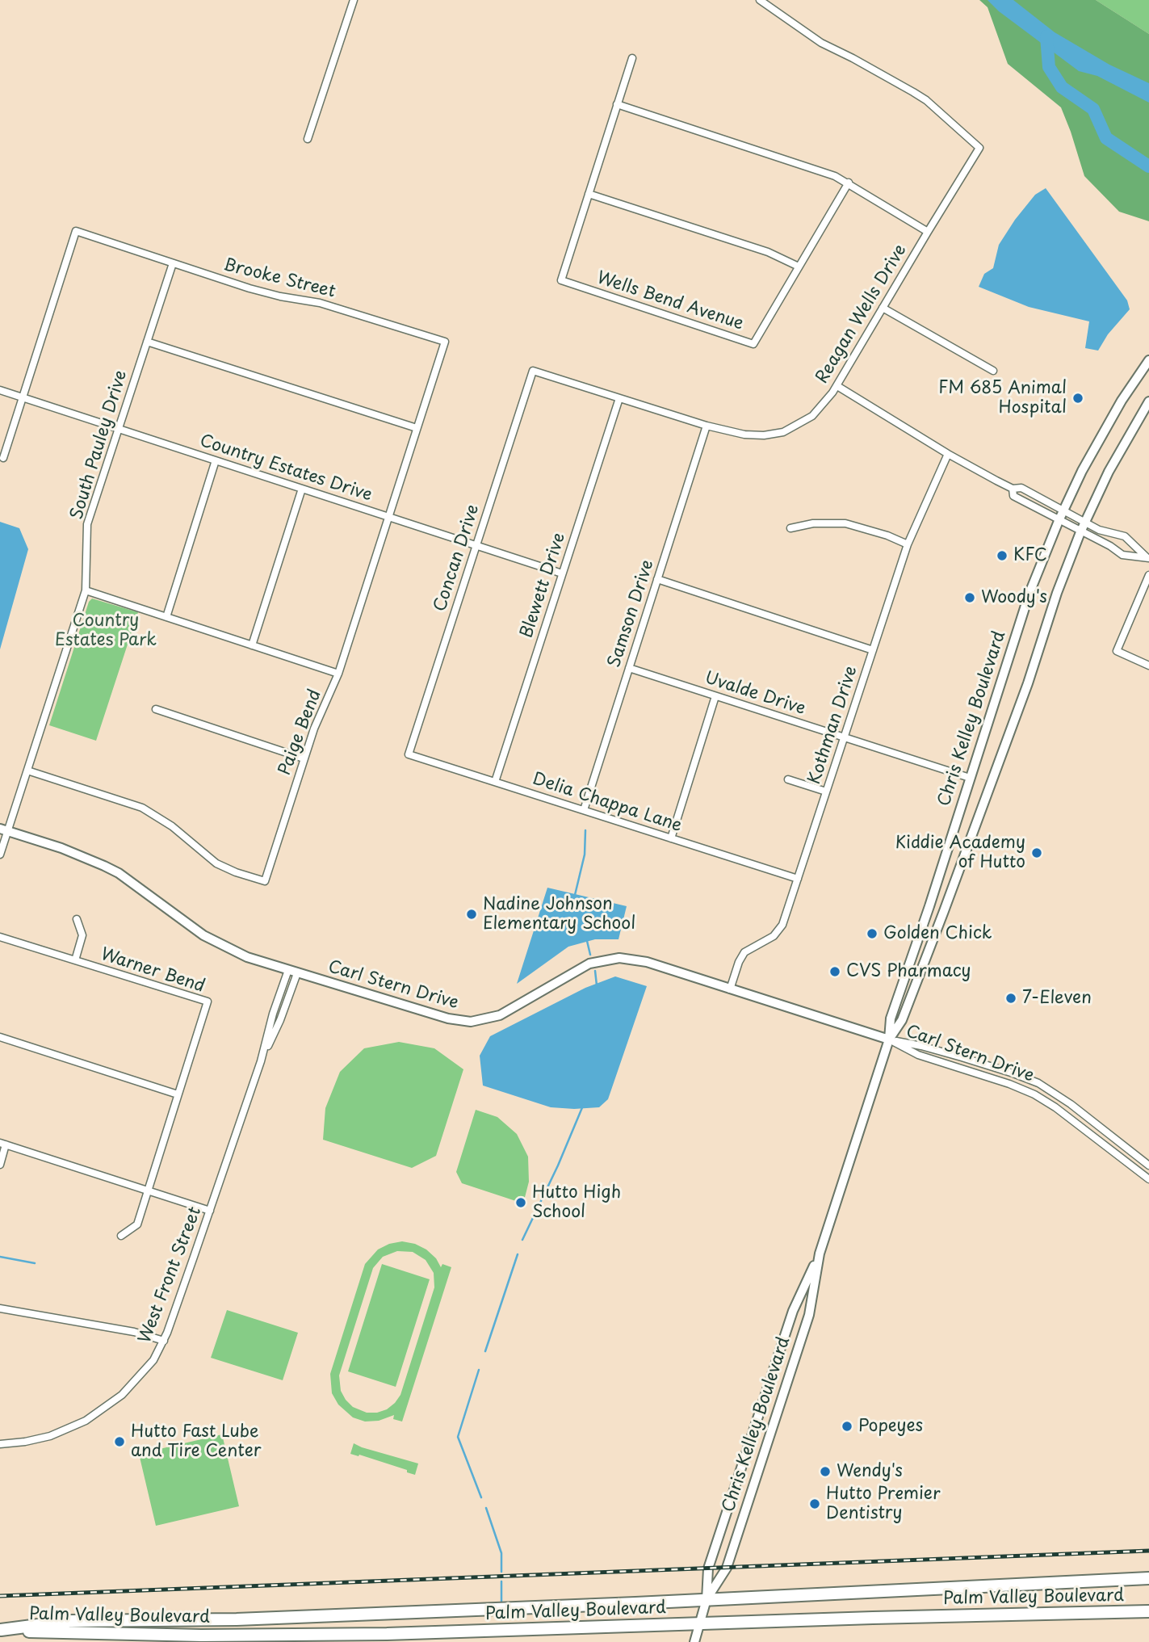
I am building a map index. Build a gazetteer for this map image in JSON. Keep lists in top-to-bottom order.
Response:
{
  "streets": {
    "highway": ["Palm Valley Boulevard"],
    "main road": ["Chris Kelley Boulevard", "Carl Stern Drive"],
    "street": [
      "Brooke Street",
      "Wells Bend Avenue",
      "Reagan Wells Drive",
      "South Pauley Drive",
      "Country Estates Drive",
      "Concan Drive",
      "Blewett Drive",
      "Samson Drive",
      "Uvalde Drive",
      "Kothman Drive",
      "Paige Bend",
      "Delia Chappa Lane",
      "Warner Bend",
      "West Front Street"
    ]
  },
  "crossings": [
    ["Brooke Street", "South Pauley Drive"],
    ["Brooke Street", "Country Estates Drive"],
    ["Brooke Street", "Paige Bend"],
    ["Reagan Wells Drive", "Concan Drive"],
    ["Reagan Wells Drive", "Blewett Drive"],
    ["Reagan Wells Drive", "Samson Drive"],
    ["South Pauley Drive", "Country Estates Drive"],
    ["South Pauley Drive", "Paige Bend"],
    ["South Pauley Drive", "Carl Stern Drive"],
    ["Country Estates Drive", "Concan Drive"],
    ["Country Estates Drive", "Blewett Drive"],
    ["Country Estates Drive", "Paige Bend"],
    ["Concan Drive", "Delia Chappa Lane"],
    ["Blewett Drive", "Delia Chappa Lane"],
    ["Samson Drive", "Uvalde Drive"],
    ["Samson Drive", "Delia Chappa Lane"],
    ["Uvalde Drive", "Chris Kelley Boulevard"],
    ["Uvalde Drive", "Kothman Drive"],
    ["Chris Kelley Boulevard", "Carl Stern Drive"],
    ["Chris Kelley Boulevard", "Palm Valley Boulevard"],
    ["Kothman Drive", "Delia Chappa Lane"],
    ["Kothman Drive", "Carl Stern Drive"],
    ["Carl Stern Drive", "West Front Street"]
  ],
  "parks": ["Country Estates Park"],
  "places": [
    "FM 685 Animal Hospital",
    "KFC",
    "Woody's",
    "Kiddie Academy of Hutto",
    "Nadine Johnson Elementary School",
    "Golden Chick",
    "CVS Pharmacy",
    "7-Eleven",
    "Hutto High School",
    "Popeyes",
    "Hutto Fast Lube and Tire Center",
    "Wendy's",
    "Hutto Premier Dentistry"
  ]
}
